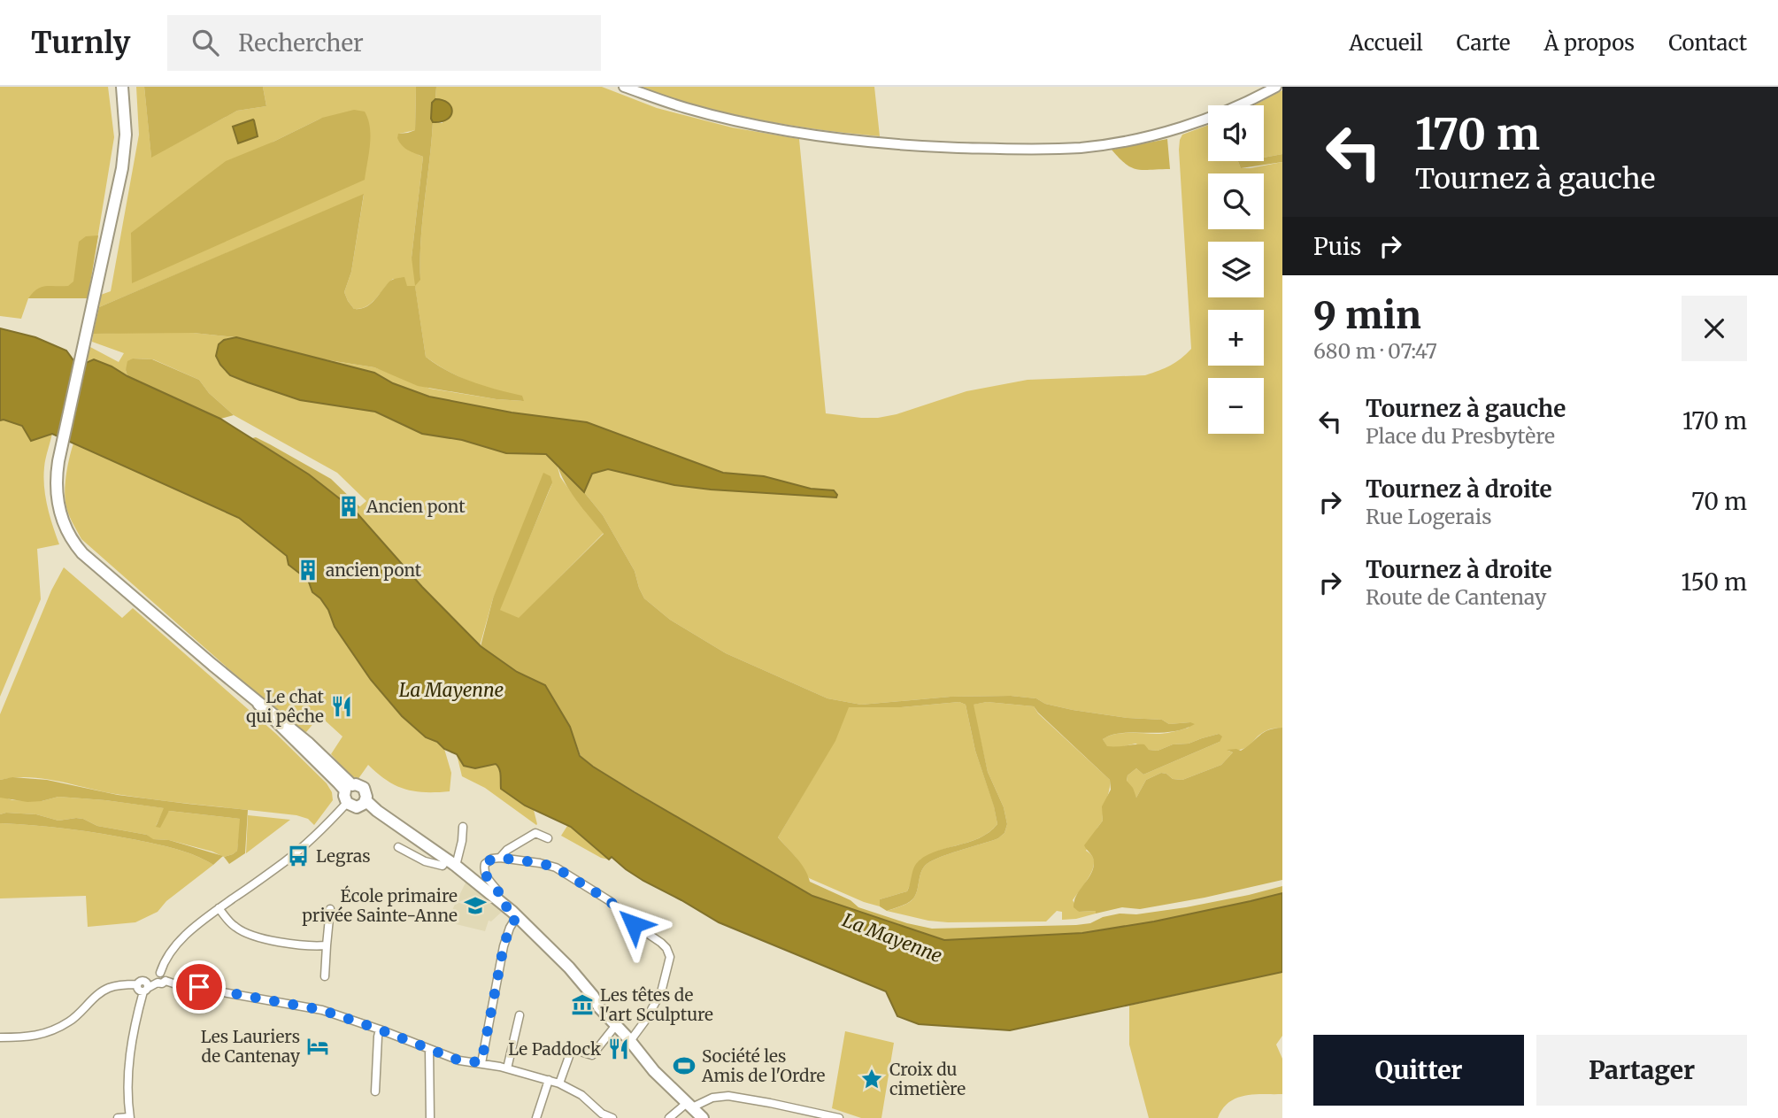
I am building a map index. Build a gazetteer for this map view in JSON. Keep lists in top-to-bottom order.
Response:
{
  "water": ["La Mayenne"],
  "places": {
    "building": ["Ancien pont", "ancien pont"],
    "restaurant": ["Le chat qui pêche", "Le Paddock"],
    "bus stop": ["Legras"],
    "school or university": ["École primaire privée Sainte-Anne"],
    "museum": ["Les têtes de l'art Sculpture"],
    "hotel": ["Les Lauriers de Cantenay"],
    "sports": ["Société les Amis de l'Ordre"],
    "place": ["Croix du cimetière"]
  },
  "page": {
    "header": "Turnly",
    "search": "Rechercher",
    "nav": [
      "Accueil",
      "Carte",
      "À propos",
      "Contact"
    ],
    "turn": ["170 m", "Tournez à gauche"],
    "map_buttons": ["+", "−"],
    "then": "Puis",
    "heading": ["9 min", "680 m · 07:47"],
    "list": [
      {
        "name": "Tournez à gauche",
        "note": "Place du Presbytère",
        "value": "170 m"
      },
      {
        "name": "Tournez à droite",
        "note": "Rue Logerais",
        "value": "70 m"
      },
      {
        "name": "Tournez à droite",
        "note": "Route de Cantenay",
        "value": "150 m"
      }
    ],
    "buttons": ["Quitter", "Partager"]
  }
}
